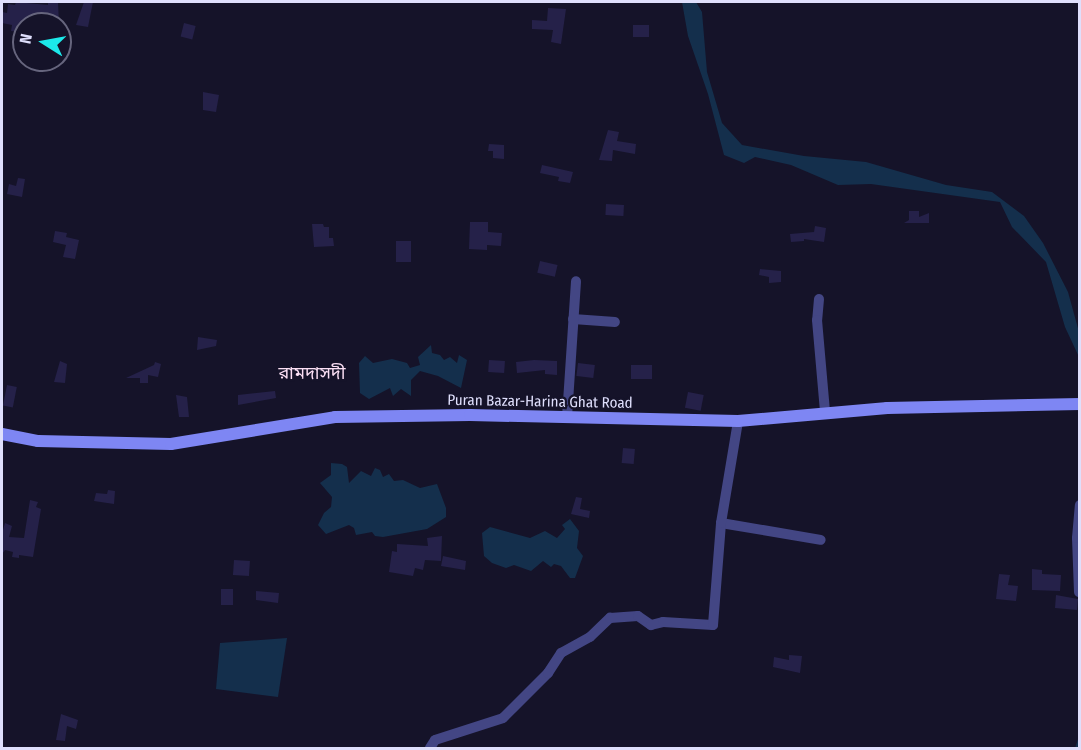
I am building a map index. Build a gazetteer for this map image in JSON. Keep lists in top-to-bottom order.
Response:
{
  "streets": {
    "main road": ["Puran Bazar-Harina Ghat Road"]
  },
  "districts": ["রামদাসদী"],
  "north": "left"
}
